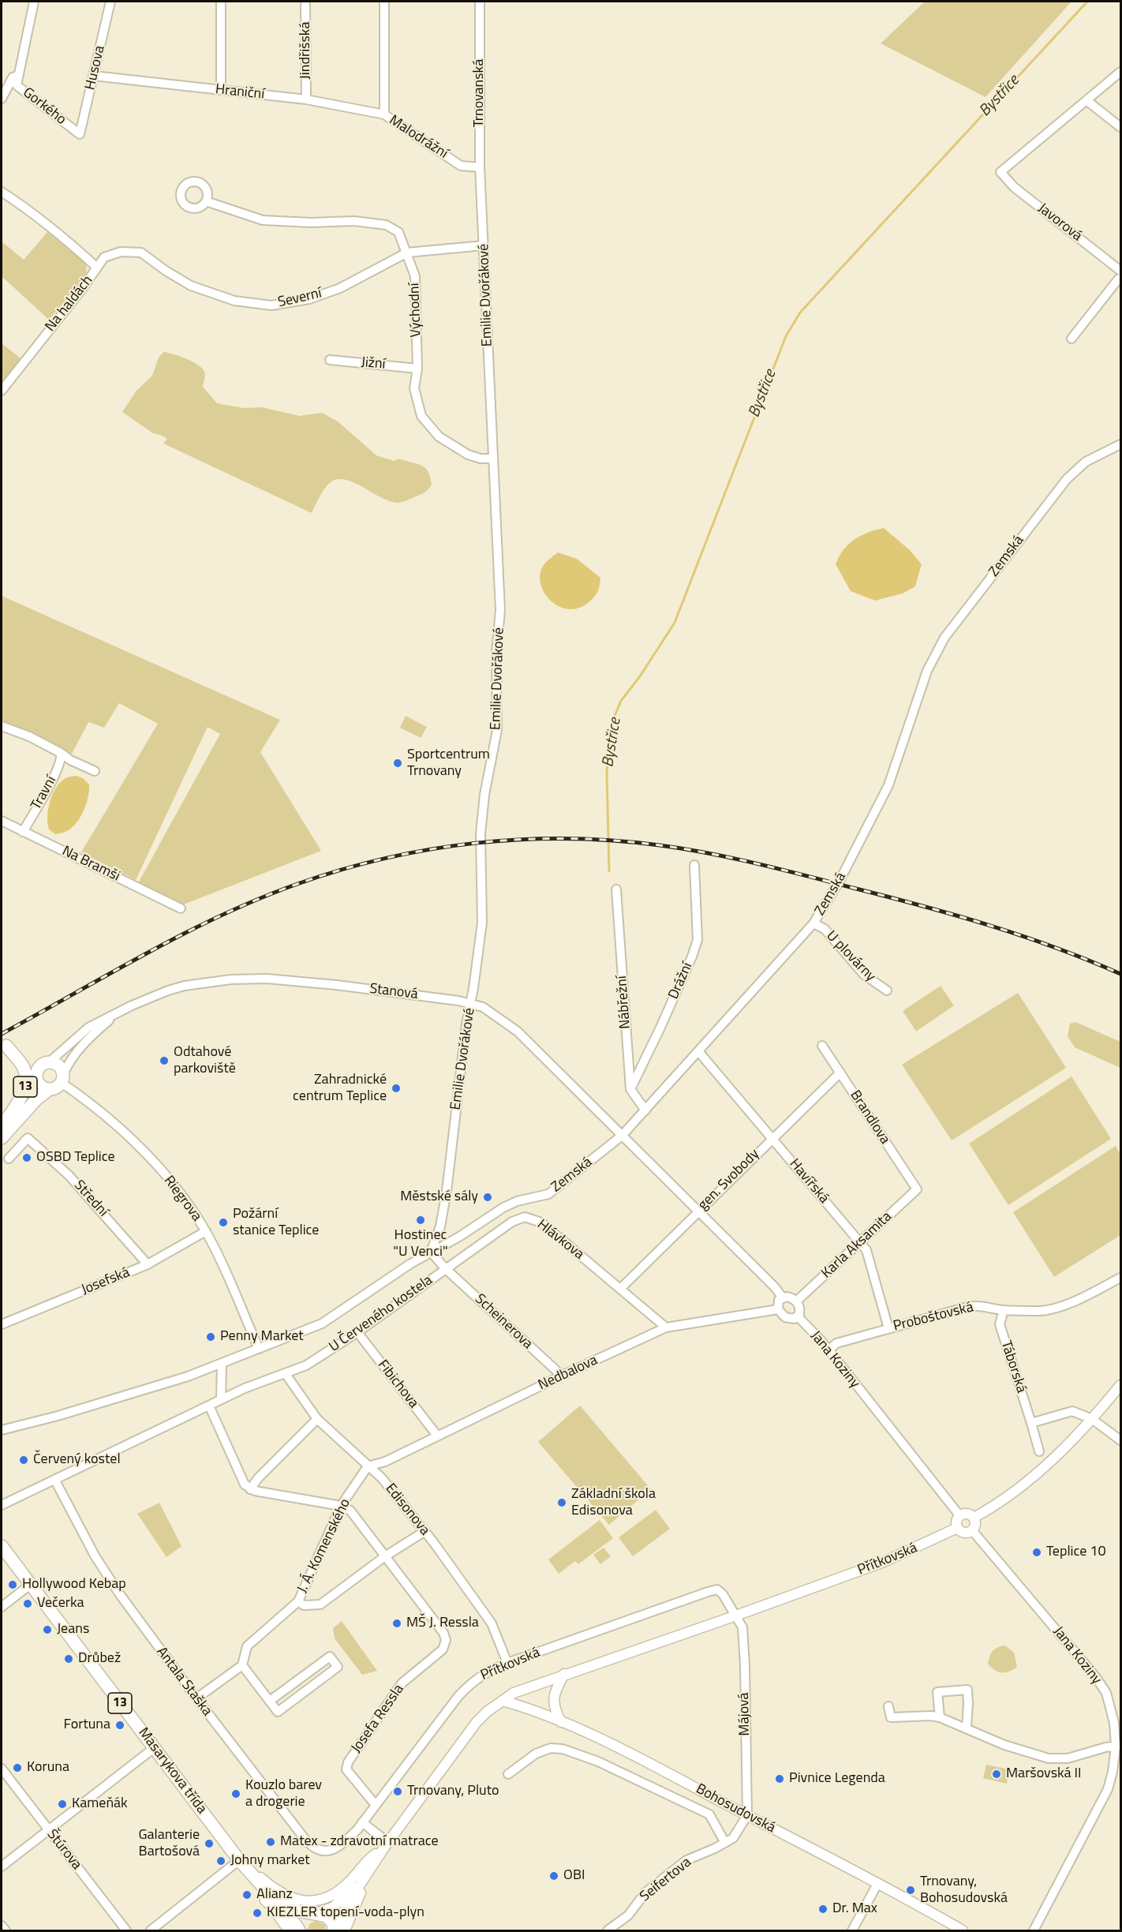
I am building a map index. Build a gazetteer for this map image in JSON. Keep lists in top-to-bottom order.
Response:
{
  "streets": {
    "main road": ["13", "Masarykova třída"],
    "street": [
      "Jindřišská",
      "Husova",
      "Hraniční",
      "Trnovanská",
      "Gorkého",
      "Malodrážní",
      "Javorová",
      "Emilie Dvořákové",
      "Severní",
      "Na haldách",
      "Východní",
      "Jižní",
      "Zemská",
      "Travní",
      "Na Bramši",
      "U plovárny",
      "Drážní",
      "Stanová",
      "Nábřežní",
      "Brandlova",
      "gen. Svobody",
      "Havířská",
      "Střední",
      "Riegrova",
      "Hlávkova",
      "Karla Aksamita",
      "Josefská",
      "U Červeného kostela",
      "Proboštovská",
      "Scheinerova",
      "Jana Koziny",
      "Táborská",
      "Nedbalova",
      "Fibichova",
      "Edisonova",
      "J. Á. Komenského",
      "Přítkovská",
      "Antala Staška",
      "Májová",
      "Josefa Ressla",
      "Bohosudovská",
      "Štúrova",
      "Seifertova"
    ]
  },
  "crossings": [
    ["Jindřišská", "Hraniční"],
    ["Husova", "Hraniční"],
    ["Husova", "Gorkého"],
    ["Hraniční", "Malodrážní"],
    ["Trnovanská", "Malodrážní"],
    ["Trnovanská", "Emilie Dvořákové"],
    ["Emilie Dvořákové", "Severní"],
    ["Emilie Dvořákové", "Východní"],
    ["Emilie Dvořákové", "Zemská"],
    ["Emilie Dvořákové", "Stanová"],
    ["Emilie Dvořákové", "U Červeného kostela"],
    ["Severní", "Na haldách"],
    ["Severní", "Východní"],
    ["Východní", "Jižní"],
    ["Zemská", "U plovárny"],
    ["Zemská", "Stanová"],
    ["Zemská", "Havířská"],
    ["Zemská", "U Červeného kostela"],
    ["Travní", "Na Bramši"],
    ["Drážní", "Nábřežní"],
    ["Stanová", "13"],
    ["Stanová", "Riegrova"],
    ["13", "Riegrova"],
    ["Brandlova", "gen. Svobody"],
    ["Brandlova", "Karla Aksamita"],
    ["gen. Svobody", "Havířská"],
    ["gen. Svobody", "Hlávkova"],
    ["Havířská", "Karla Aksamita"],
    ["Havířská", "Proboštovská"],
    ["Střední", "Josefská"],
    ["Riegrova", "Josefská"],
    ["Riegrova", "U Červeného kostela"],
    ["Hlávkova", "U Červeného kostela"],
    ["Hlávkova", "Scheinerova"],
    ["Hlávkova", "Nedbalova"],
    ["Karla Aksamita", "Jana Koziny"],
    ["Karla Aksamita", "Nedbalova"],
    ["U Červeného kostela", "Scheinerova"],
    ["U Červeného kostela", "Fibichova"],
    ["U Červeného kostela", "Edisonova"],
    ["U Červeného kostela", "Antala Staška"],
    ["Proboštovská", "Jana Koziny"],
    ["Proboštovská", "Táborská"],
    ["Scheinerova", "Nedbalova"],
    ["Jana Koziny", "Nedbalova"],
    ["Jana Koziny", "Přítkovská"],
    ["Nedbalova", "Fibichova"],
    ["Nedbalova", "Edisonova"],
    ["Nedbalova", "J. Á. Komenského"],
    ["Edisonova", "J. Á. Komenského"],
    ["Edisonova", "Přítkovská"],
    ["J. Á. Komenského", "Josefa Ressla"],
    ["Přítkovská", "Antala Staška"],
    ["Přítkovská", "Májová"],
    ["Přítkovská", "Josefa Ressla"],
    ["Přítkovská", "Masarykova třída"],
    ["Přítkovská", "Bohosudovská"],
    ["Májová", "Bohosudovská"],
    ["Májová", "Seifertova"],
    ["Bohosudovská", "Seifertova"]
  ],
  "water": ["Bystřice"],
  "places": [
    "Sportcentrum Trnovany",
    "Odtahové parkoviště",
    "Zahradnické centrum Teplice",
    "OSBD Teplice",
    "Městské sály",
    "Hostinec \"U Venci\"",
    "Požární stanice Teplice",
    "Penny Market",
    "Červený kostel",
    "Základní škola Edisonova",
    "Teplice 10",
    "Hollywood Kebap",
    "Večerka",
    "MŠ J. Ressla",
    "Jeans",
    "Drůbež",
    "Fortuna",
    "Koruna",
    "Maršovská II",
    "Pivnice Legenda",
    "Trnovany, Pluto",
    "Kouzlo barev a drogerie",
    "Kameňák",
    "Matex - zdravotní matrace",
    "Galanterie Bartošová",
    "Johny market",
    "OBI",
    "Trnovany, Bohosudovská",
    "Alianz",
    "Dr. Max",
    "KIEZLER topení-voda-plyn"
  ]
}
